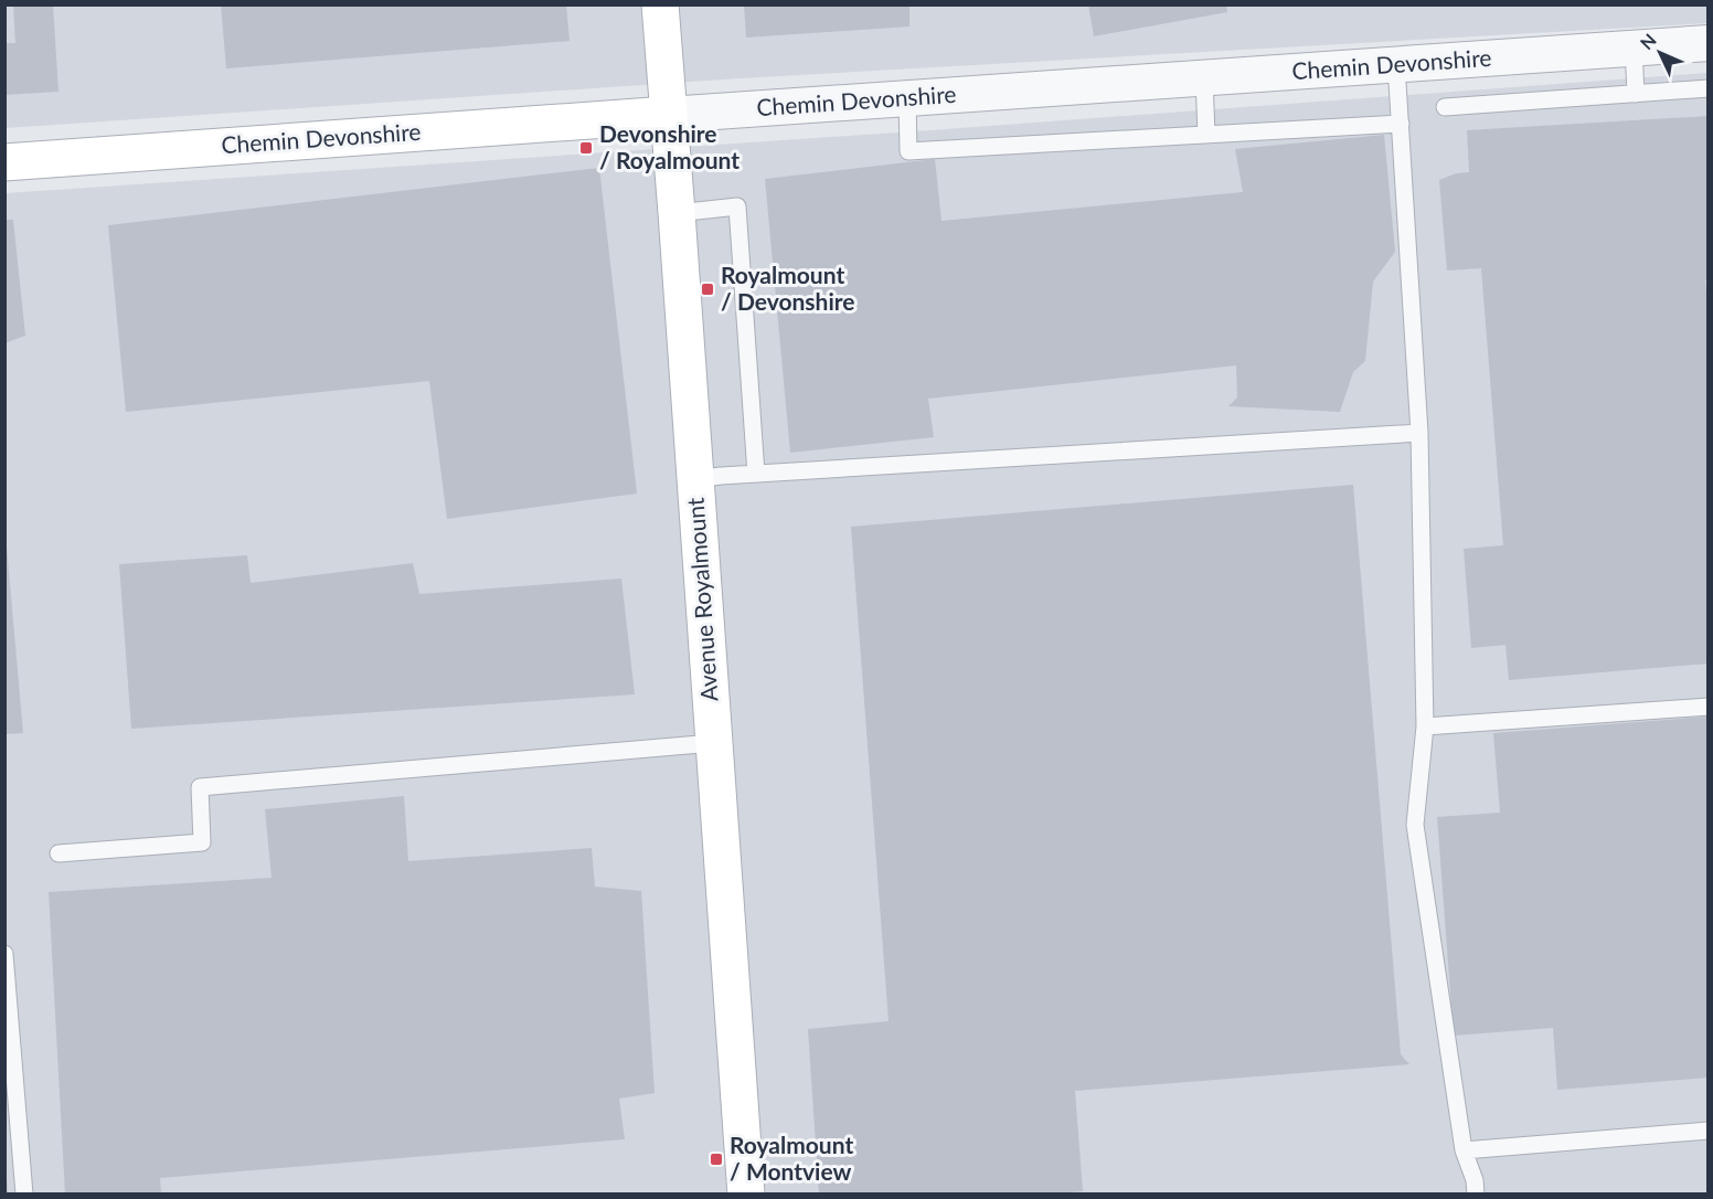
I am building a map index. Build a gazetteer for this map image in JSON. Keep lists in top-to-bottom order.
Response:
{
  "streets": {
    "street": ["Chemin Devonshire", "Avenue Royalmount"]
  },
  "crossings": [
    ["Chemin Devonshire", "Avenue Royalmount"]
  ],
  "places": {
    "transit": ["Devonshire / Royalmount", "Royalmount / Devonshire", "Royalmount / Montview"]
  },
  "north": "top left"
}
